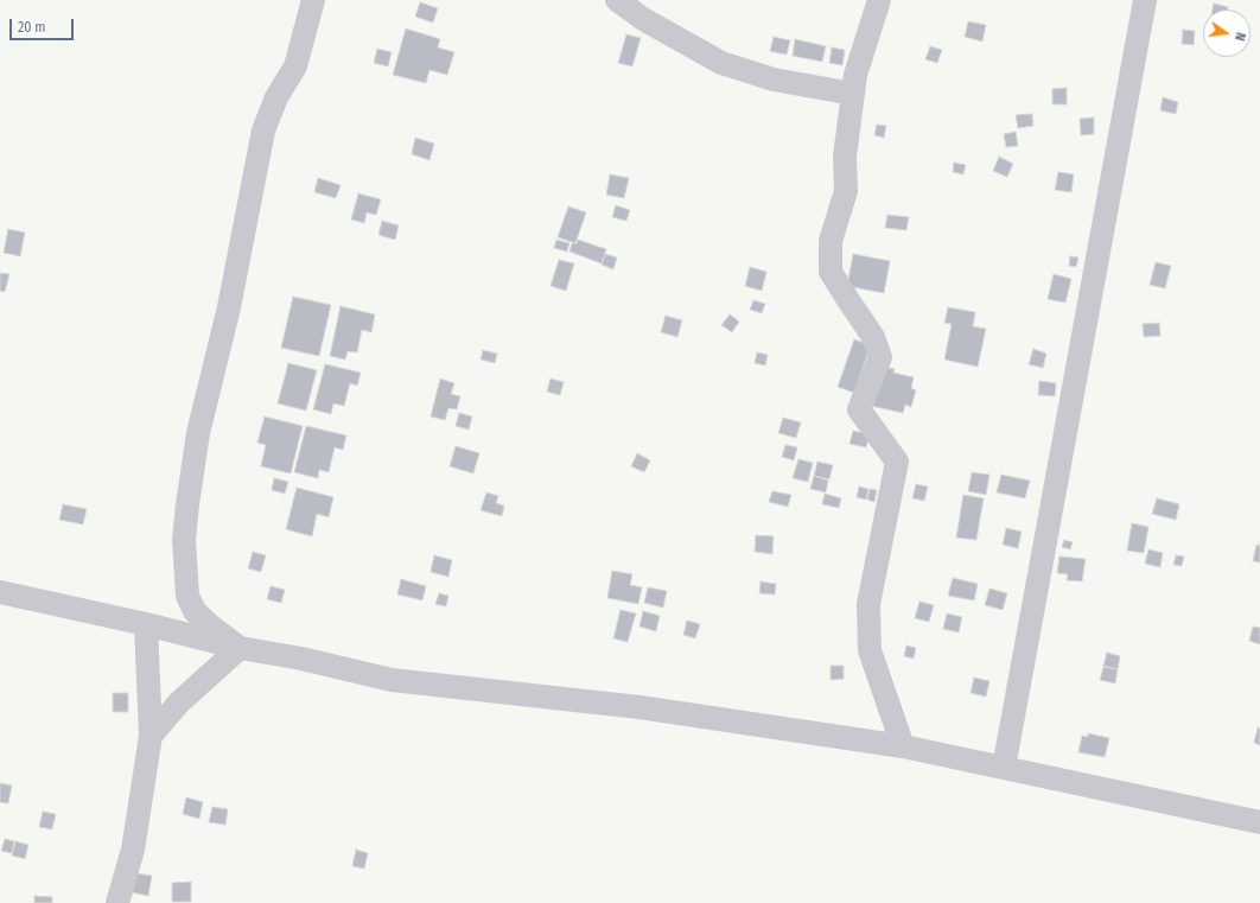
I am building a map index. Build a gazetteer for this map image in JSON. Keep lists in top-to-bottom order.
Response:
{
  "scale_bar": "20 m",
  "north": "right"
}
